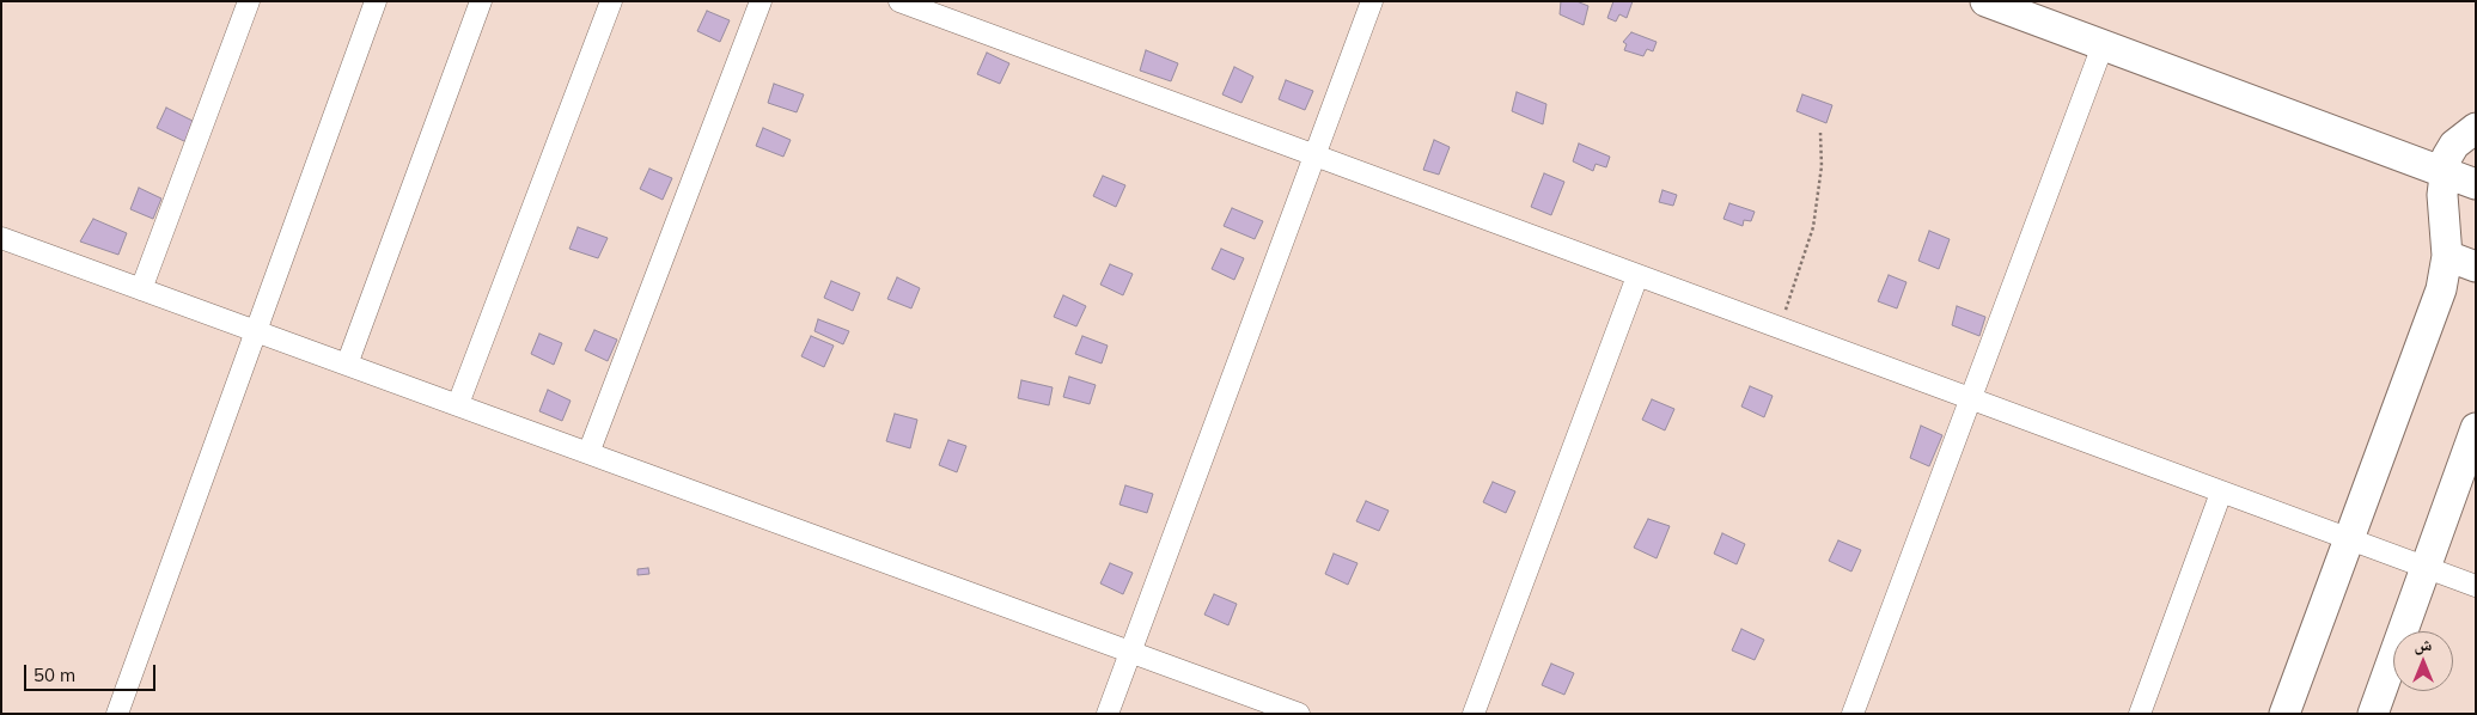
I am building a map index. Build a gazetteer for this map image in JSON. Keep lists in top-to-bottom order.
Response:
{
  "scale_bar": "50 m",
  "north": "top"
}
